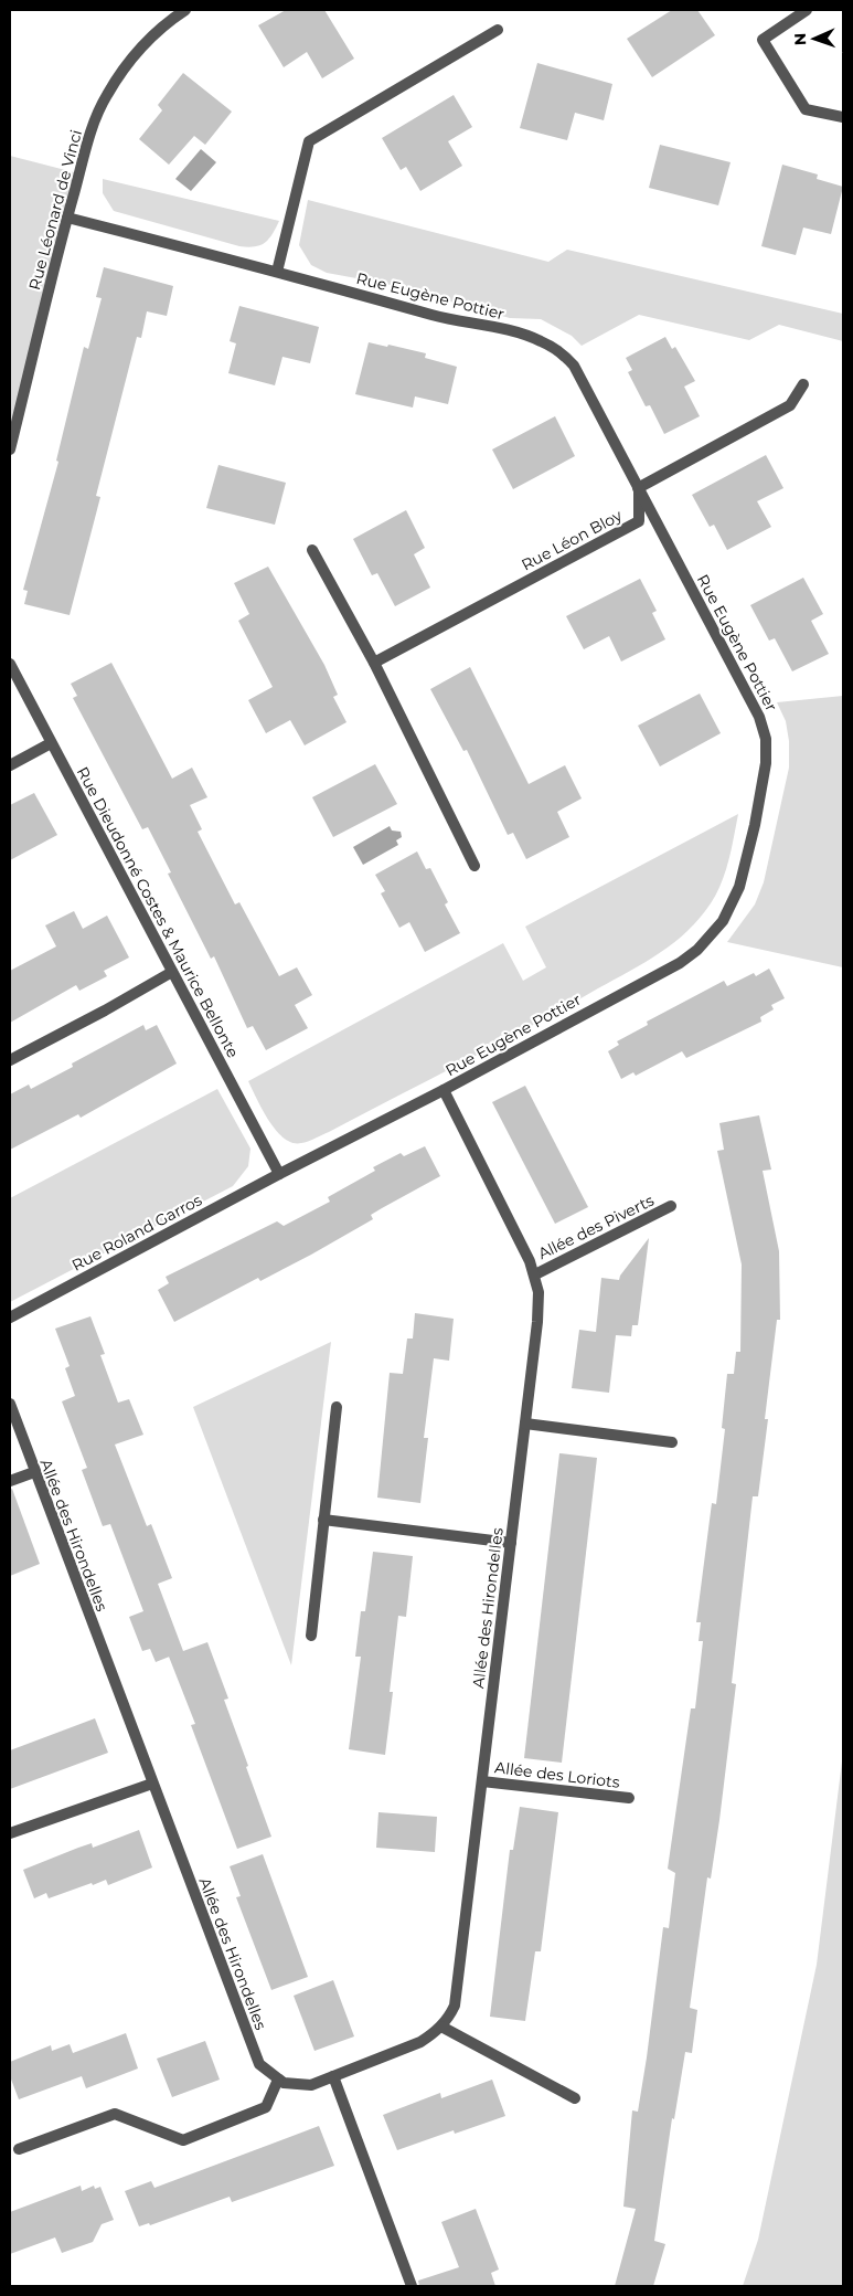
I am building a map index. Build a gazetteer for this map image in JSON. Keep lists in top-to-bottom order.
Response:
{
  "streets": {
    "street": [
      "Rue Léonard de Vinci",
      "Rue Eugène Pottier",
      "Rue Léon Bloy",
      "Rue Dieudonné Costes & Maurice Bellonte",
      "Allée des Piverts",
      "Rue Roland Garros",
      "Allée des Hirondelles",
      "Allée des Loriots"
    ]
  },
  "crossings": [
    ["Rue Léonard de Vinci", "Rue Eugène Pottier"],
    ["Rue Eugène Pottier", "Rue Léon Bloy"],
    ["Rue Eugène Pottier", "Rue Dieudonné Costes & Maurice Bellonte"],
    ["Rue Eugène Pottier", "Rue Roland Garros"],
    ["Rue Eugène Pottier", "Allée des Hirondelles"],
    ["Rue Dieudonné Costes & Maurice Bellonte", "Rue Roland Garros"],
    ["Allée des Piverts", "Allée des Hirondelles"],
    ["Allée des Hirondelles", "Allée des Loriots"]
  ],
  "north": "left"
}
